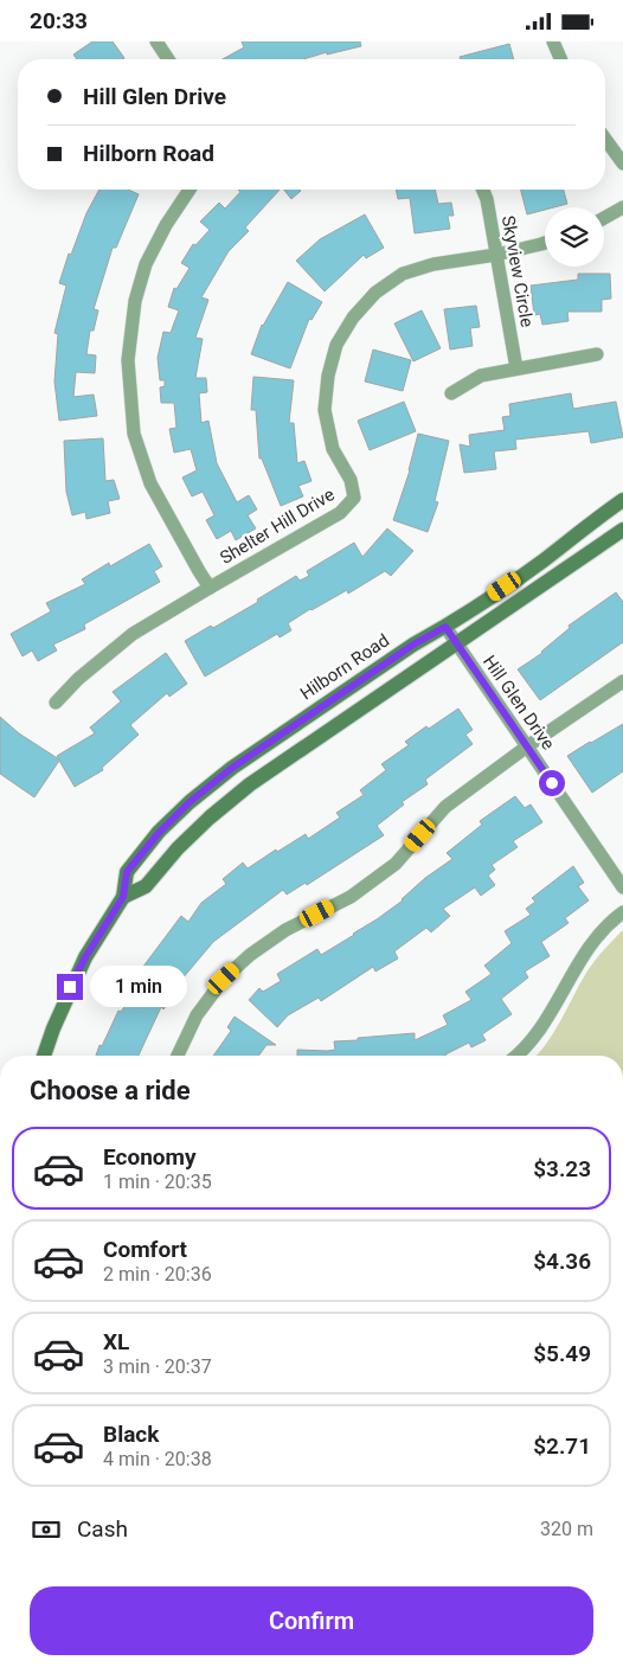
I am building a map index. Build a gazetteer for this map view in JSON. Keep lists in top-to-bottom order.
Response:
{
  "streets": {
    "street": [
      "Skyview Circle",
      "Shelter Hill Drive",
      "Hilborn Road",
      "Hill Glen Drive"
    ]
  },
  "crossings": [
    ["Skyview Circle", "Shelter Hill Drive"],
    ["Hilborn Road", "Hill Glen Drive"]
  ],
  "page": {
    "status": "20:33",
    "banner": ["Hill Glen Drive", "Hilborn Road"],
    "bubble": "1 min",
    "heading": "Choose a ride",
    "list": [
      {
        "name": "Economy",
        "note": "1 min · 20:35",
        "value": "$3.23"
      },
      {
        "name": "Comfort",
        "note": "2 min · 20:36",
        "value": "$4.36"
      },
      {
        "name": "XL",
        "note": "3 min · 20:37",
        "value": "$5.49"
      },
      {
        "name": "Black",
        "note": "4 min · 20:38",
        "value": "$2.71"
      }
    ],
    "pay": ["Cash", "320 m"],
    "buttons": "Confirm"
  }
}
